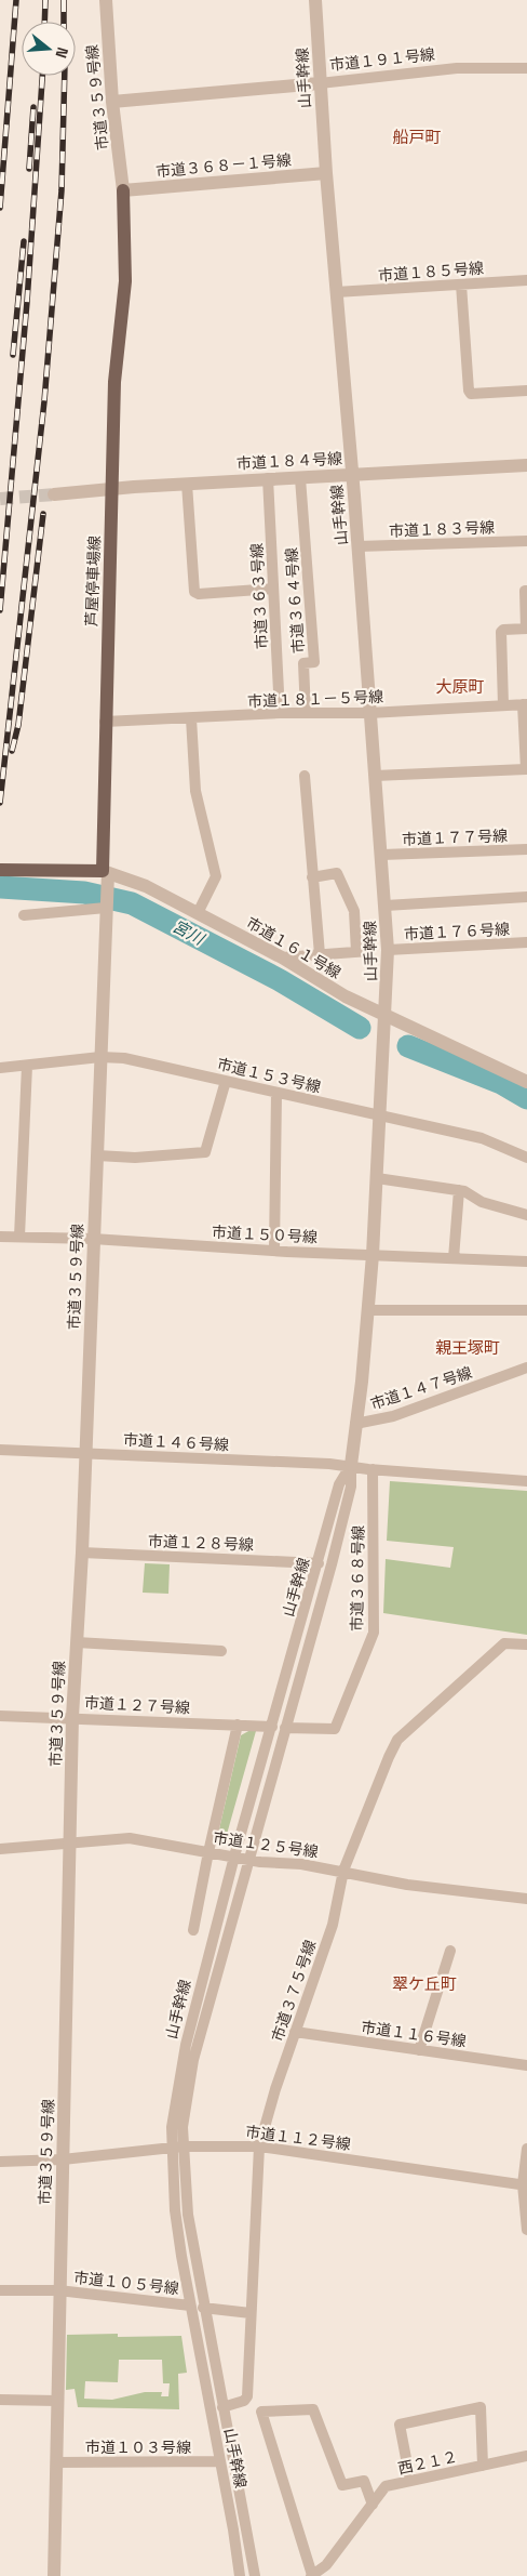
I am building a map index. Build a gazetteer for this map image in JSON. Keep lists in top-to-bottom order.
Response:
{
  "streets": {
    "main road": ["芦屋停車場線"],
    "street": [
      "市道１９１号線",
      "山手幹線",
      "市道３５９号線",
      "市道３６８－１号線",
      "市道１８５号線",
      "市道１８４号線",
      "市道１８３号線",
      "市道３６３号線",
      "市道３６４号線",
      "市道１８１－５号線",
      "市道１７７号線",
      "市道１７６号線",
      "市道１６１号線",
      "市道１５３号線",
      "市道１５０号線",
      "市道１４７号線",
      "市道１４６号線",
      "市道１２８号線",
      "市道３６８号線",
      "市道１２７号線",
      "市道１２５号線",
      "市道３７５号線",
      "市道１１６号線",
      "市道１１２号線",
      "市道１０５号線",
      "市道１０３号線",
      "西２１２"
    ]
  },
  "crossings": [
    ["市道１９１号線", "山手幹線"],
    ["市道１９１号線", "市道３５９号線"],
    ["山手幹線", "市道３６８－１号線"],
    ["山手幹線", "市道１８５号線"],
    ["山手幹線", "市道１８４号線"],
    ["山手幹線", "市道１８３号線"],
    ["山手幹線", "市道１８１－５号線"],
    ["山手幹線", "市道１７７号線"],
    ["山手幹線", "市道１７６号線"],
    ["山手幹線", "市道１６１号線"],
    ["山手幹線", "市道１５３号線"],
    ["山手幹線", "市道１５０号線"],
    ["山手幹線", "市道１４７号線"],
    ["山手幹線", "市道１４６号線"],
    ["山手幹線", "市道１２８号線"],
    ["山手幹線", "市道３６８号線"],
    ["山手幹線", "市道１２７号線"],
    ["山手幹線", "市道１２５号線"],
    ["山手幹線", "市道３７５号線"],
    ["山手幹線", "市道１１２号線"],
    ["山手幹線", "市道１０５号線"],
    ["山手幹線", "市道１０３号線"],
    ["市道３５９号線", "市道３６８－１号線"],
    ["市道３５９号線", "芦屋停車場線"],
    ["市道３５９号線", "市道１６１号線"],
    ["市道３５９号線", "市道１５３号線"],
    ["市道３５９号線", "市道１５０号線"],
    ["市道３５９号線", "市道１４６号線"],
    ["市道３５９号線", "市道１２８号線"],
    ["市道３５９号線", "市道１２７号線"],
    ["市道３５９号線", "市道１２５号線"],
    ["市道３５９号線", "市道１１２号線"],
    ["市道３５９号線", "市道１０５号線"],
    ["市道３５９号線", "市道１０３号線"],
    ["市道３６８－１号線", "芦屋停車場線"],
    ["市道１８４号線", "芦屋停車場線"],
    ["市道１８４号線", "市道３６３号線"],
    ["市道１８４号線", "市道３６４号線"],
    ["芦屋停車場線", "市道１８１－５号線"],
    ["芦屋停車場線", "市道１６１号線"],
    ["市道３６３号線", "市道１８１－５号線"],
    ["市道３６４号線", "市道１８１－５号線"],
    ["市道１４６号線", "市道３６８号線"],
    ["市道１２５号線", "市道３７５号線"],
    ["市道３７５号線", "市道１１６号線"],
    ["市道３７５号線", "市道１１２号線"]
  ],
  "districts": [
    "船戸町",
    "大原町",
    "親王塚町",
    "翠ケ丘町"
  ],
  "water": ["宮川"],
  "north": "right"
}
